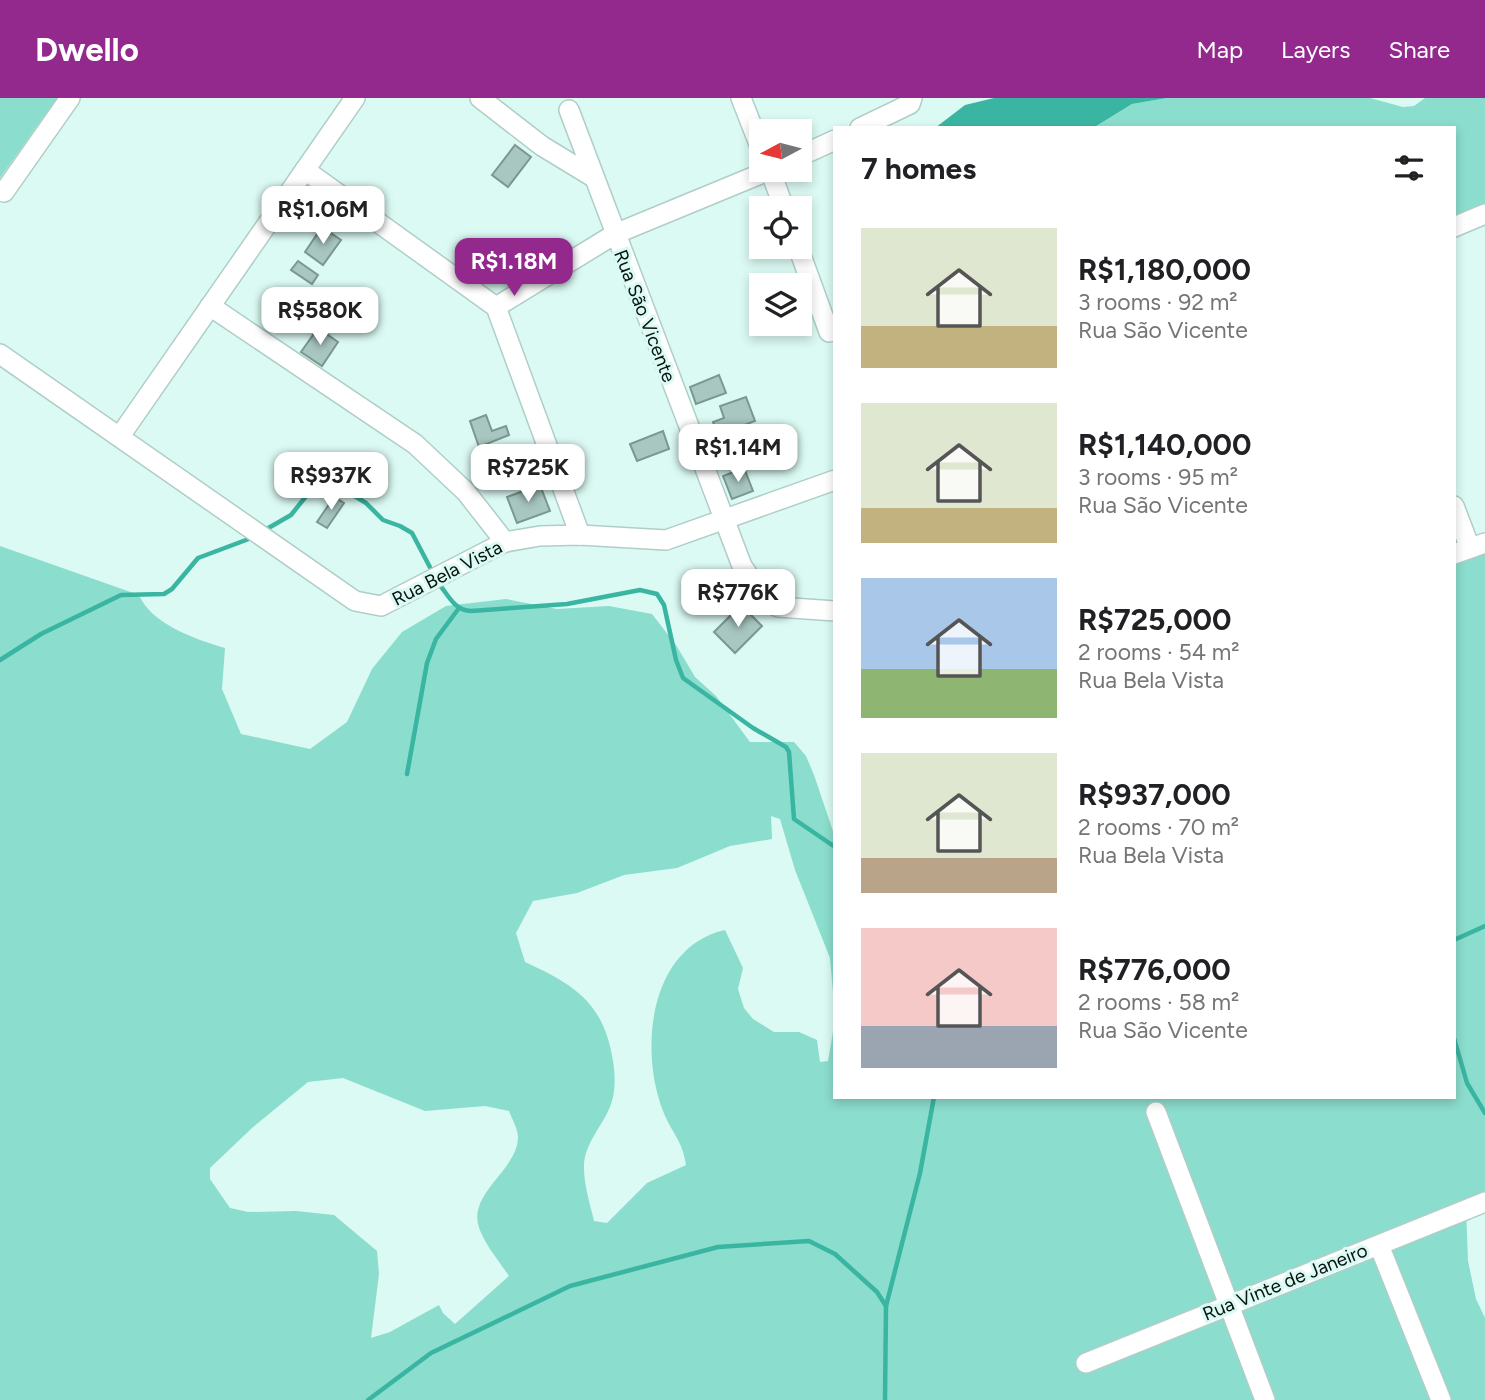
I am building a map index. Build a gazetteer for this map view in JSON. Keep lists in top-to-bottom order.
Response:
{
  "streets": {
    "street": ["Rua São Vicente", "Rua Bela Vista", "Rua Vinte de Janeiro"]
  },
  "crossings": [
    ["Rua São Vicente", "Rua Bela Vista"]
  ],
  "north": "left",
  "page": {
    "header": "Dwello",
    "nav": ["Map", "Layers", "Share"],
    "heading": "7 homes",
    "price": [
      "R$1.06M",
      "R$1.18M",
      "R$580K",
      "R$1.14M",
      "R$725K",
      "R$937K",
      "R$776K"
    ],
    "list": [
      {
        "name": "R$1,180,000",
        "note": "3 rooms · 92 m² · Rua São Vicente"
      },
      {
        "name": "R$1,140,000",
        "note": "3 rooms · 95 m² · Rua São Vicente"
      },
      {
        "name": "R$725,000",
        "note": "2 rooms · 54 m² · Rua Bela Vista"
      },
      {
        "name": "R$937,000",
        "note": "2 rooms · 70 m² · Rua Bela Vista"
      },
      {
        "name": "R$776,000",
        "note": "2 rooms · 58 m² · Rua São Vicente"
      }
    ]
  }
}
